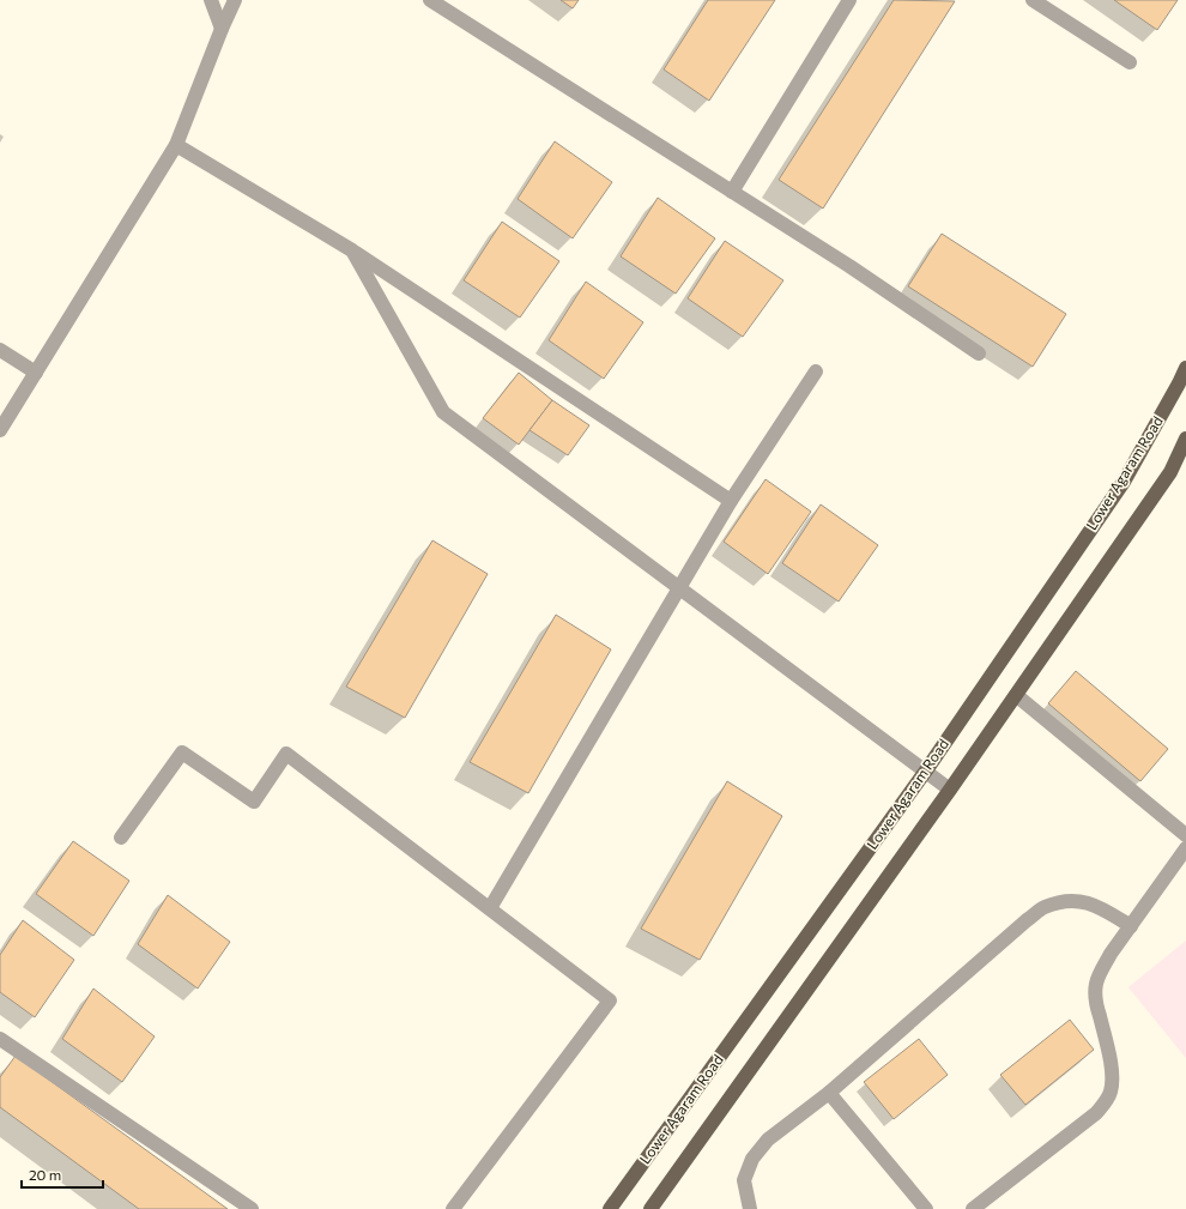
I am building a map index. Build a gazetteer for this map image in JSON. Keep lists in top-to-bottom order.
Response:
{
  "streets": {
    "main road": ["Lower Agaram Road"]
  },
  "scale_bar": "20 m"
}
